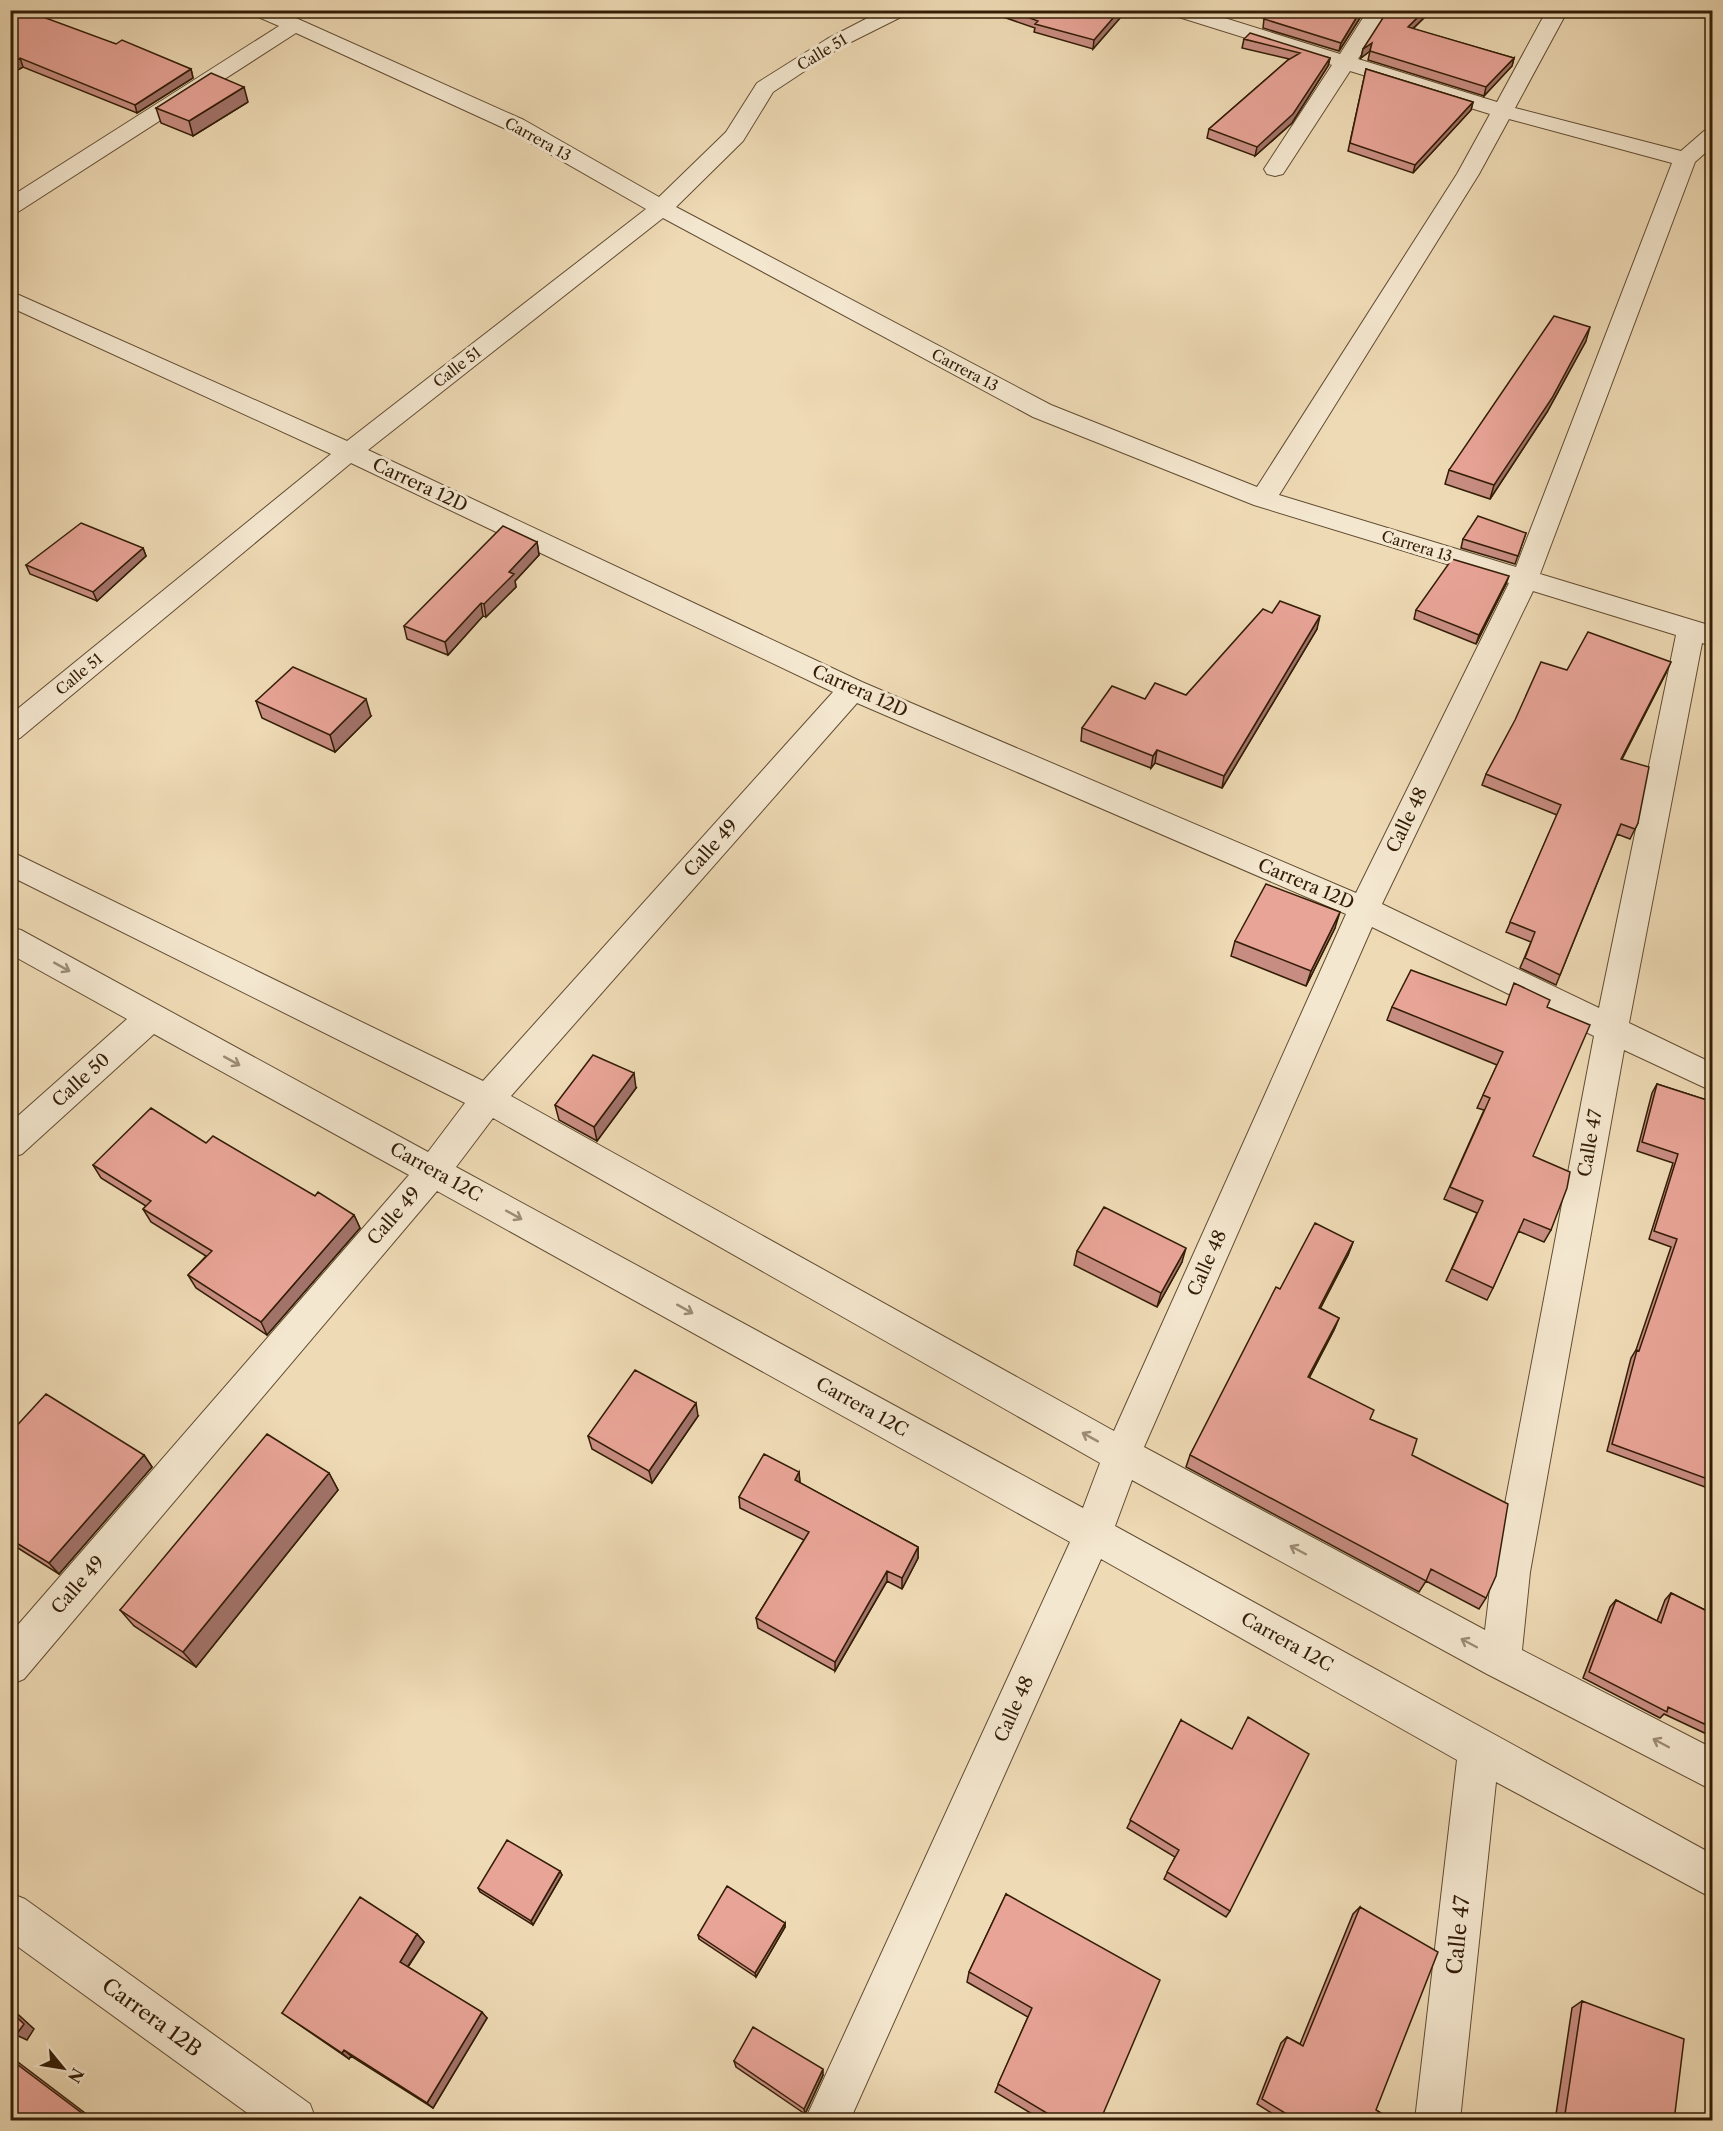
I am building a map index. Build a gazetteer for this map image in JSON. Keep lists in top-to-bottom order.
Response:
{
  "streets": {
    "street": [
      "Calle 51",
      "Carrera 13",
      "Carrera 12D",
      "Calle 48",
      "Calle 49",
      "Calle 50",
      "Calle 47",
      "Carrera 12C",
      "Carrera 12B"
    ]
  },
  "crossings": [
    ["Calle 51", "Carrera 13"],
    ["Calle 51", "Carrera 12D"],
    ["Carrera 13", "Calle 48"],
    ["Carrera 13", "Calle 47"],
    ["Carrera 12D", "Calle 48"],
    ["Carrera 12D", "Calle 49"],
    ["Carrera 12D", "Calle 47"],
    ["Calle 48", "Carrera 12C"],
    ["Calle 49", "Carrera 12C"],
    ["Calle 50", "Carrera 12C"],
    ["Calle 47", "Carrera 12C"]
  ],
  "north": "bottom right"
}
